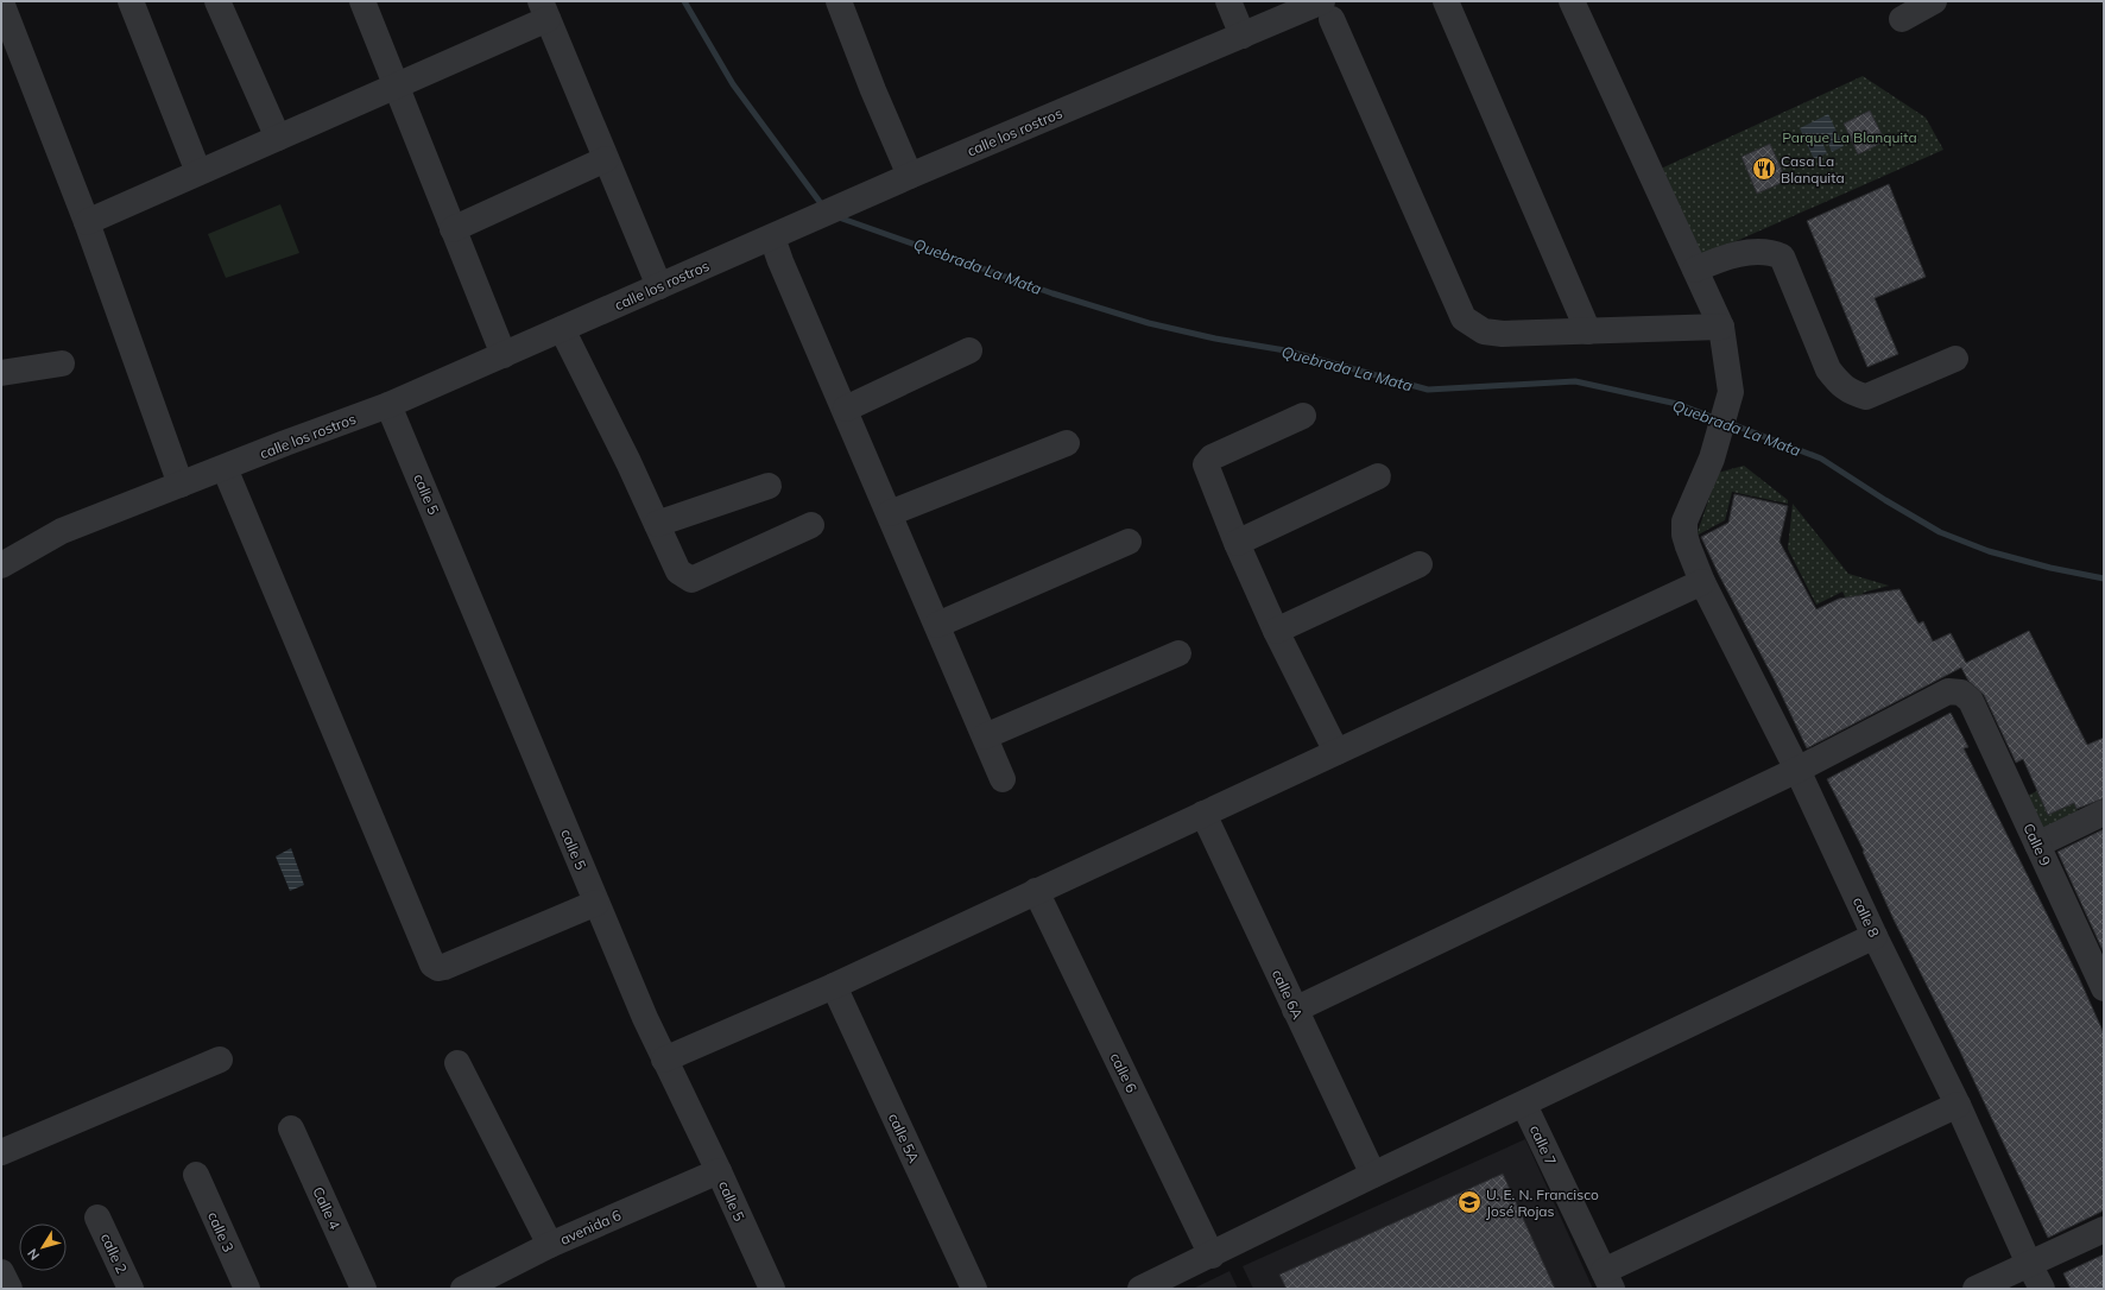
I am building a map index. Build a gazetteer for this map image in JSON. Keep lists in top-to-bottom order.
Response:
{
  "streets": {
    "street": [
      "calle los rostros",
      "calle 5",
      "Calle 9",
      "calle 8",
      "calle 6A",
      "calle 6",
      "calle 5A",
      "calle 7",
      "Calle 4",
      "avenida 6",
      "calle 3",
      "calle 2"
    ]
  },
  "crossings": [
    ["calle los rostros", "calle 5"],
    ["calle 5", "avenida 6"],
    ["Calle 9", "calle 8"]
  ],
  "water": ["Quebrada La Mata"],
  "parks": ["Parque La Blanquita"],
  "places": {
    "restaurant": ["Casa La Blanquita"],
    "school or university": ["U. E. N. Francisco José Rojas"]
  },
  "north": "bottom left"
}
